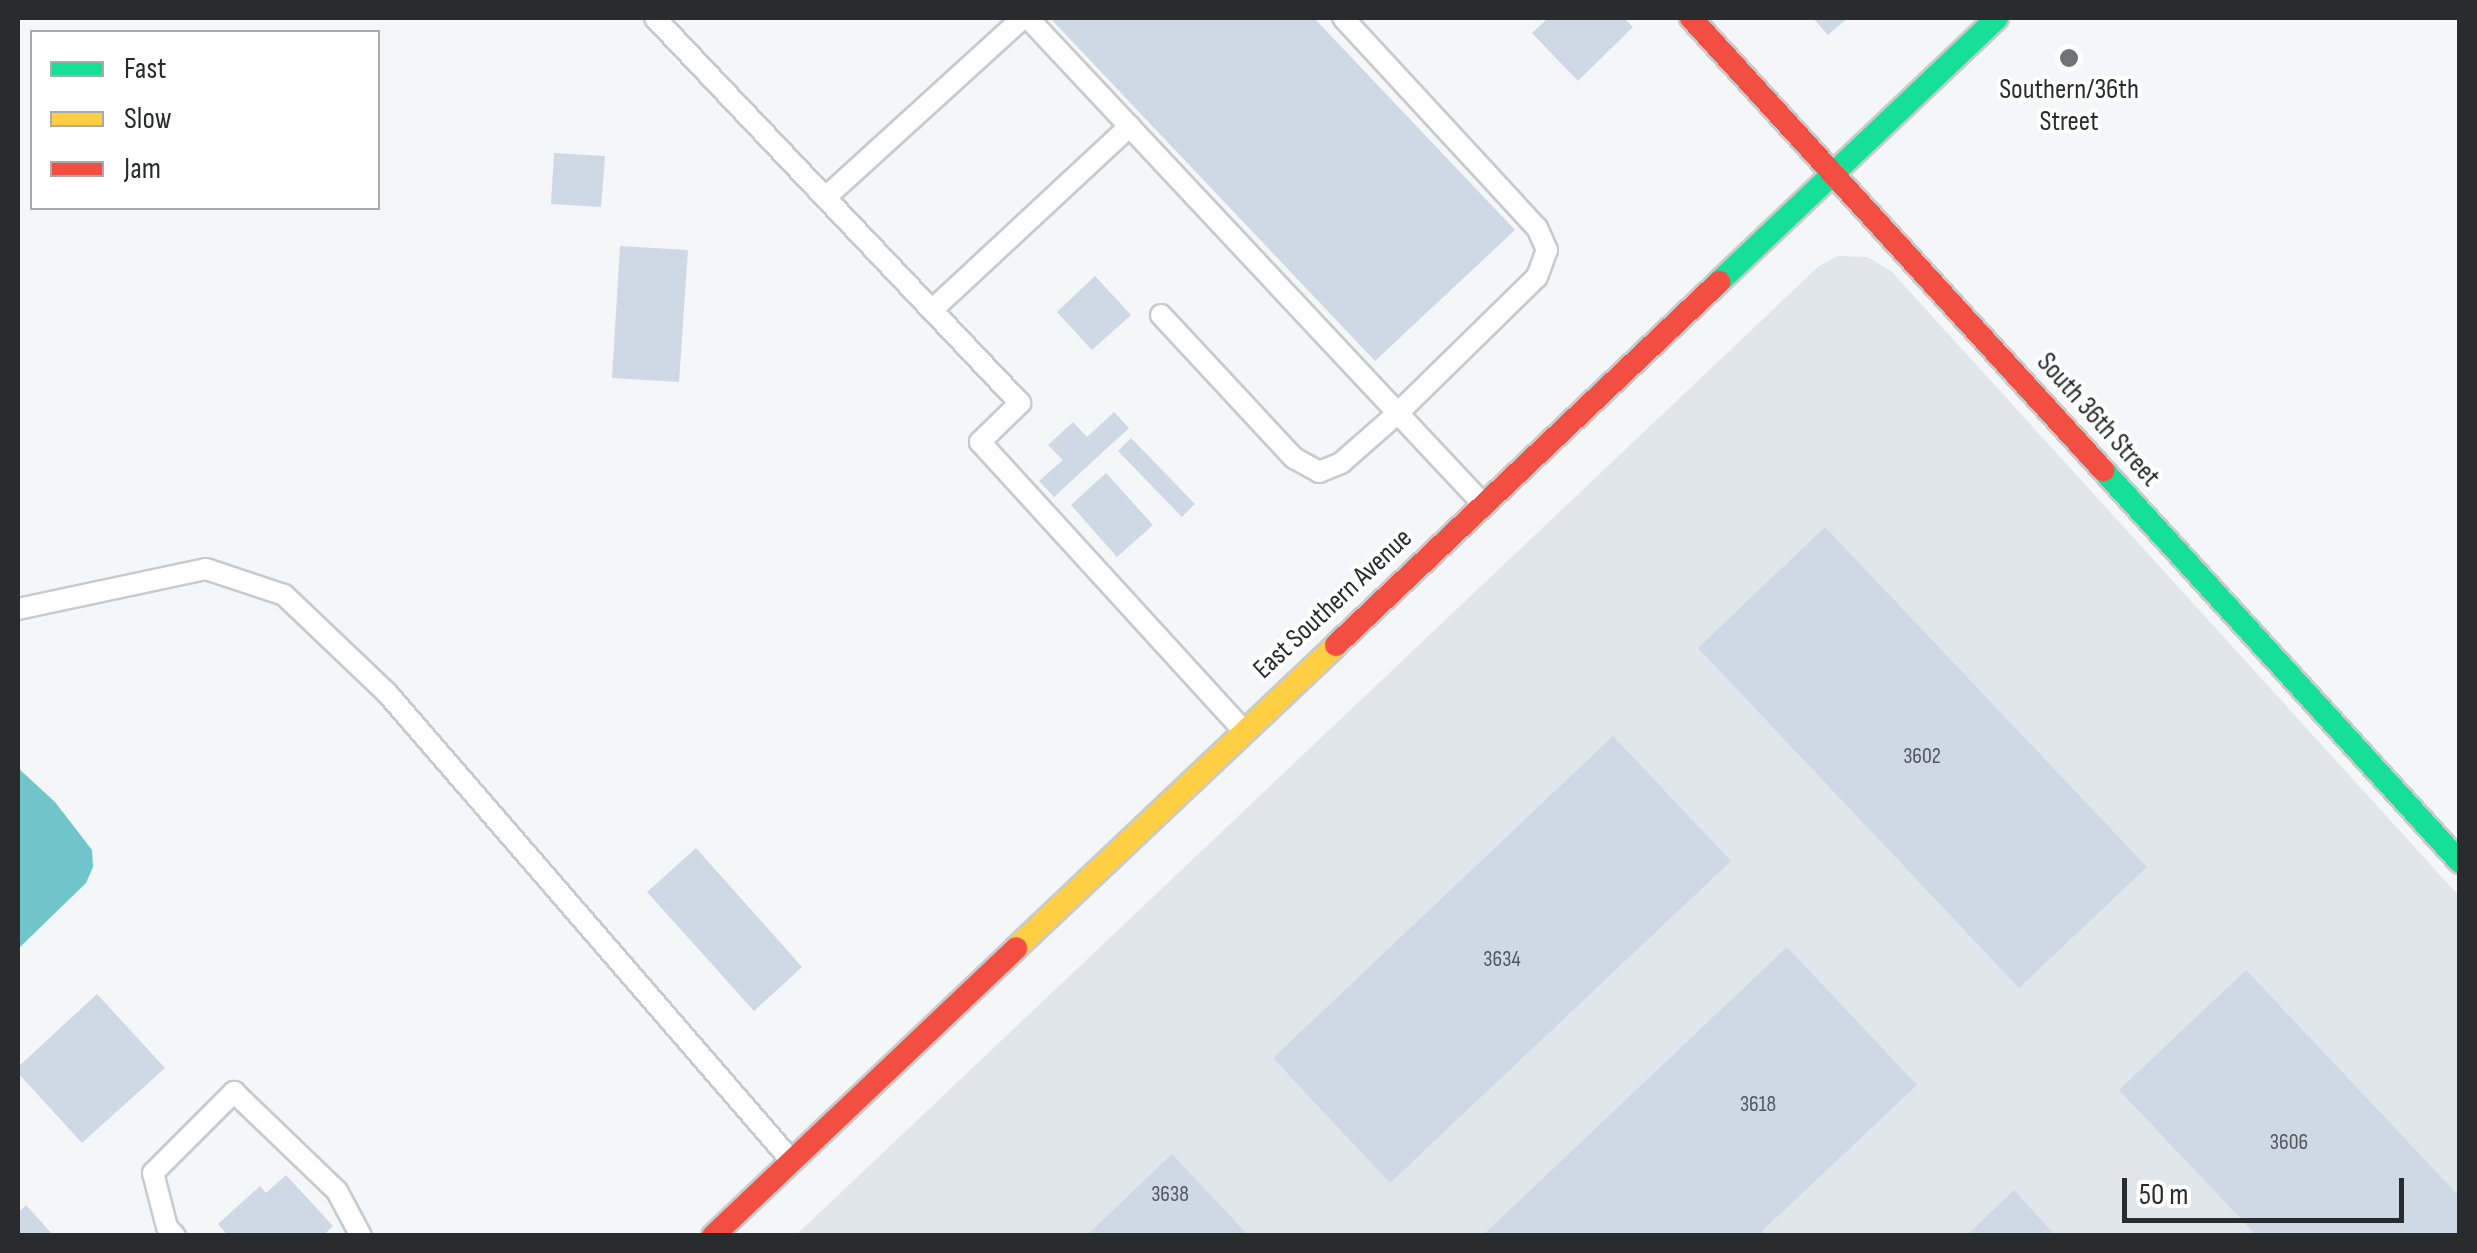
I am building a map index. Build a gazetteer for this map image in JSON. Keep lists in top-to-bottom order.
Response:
{
  "streets": {
    "main road": ["South 36th Street", "East Southern Avenue"]
  },
  "crossings": [
    ["South 36th Street", "East Southern Avenue"]
  ],
  "places": ["Southern/36th Street"],
  "house_numbers": [
    "3602",
    "3634",
    "3618",
    "3606",
    "3638"
  ],
  "legend": ["Fast", "Slow", "Jam"],
  "scale_bar": "50 m"
}
